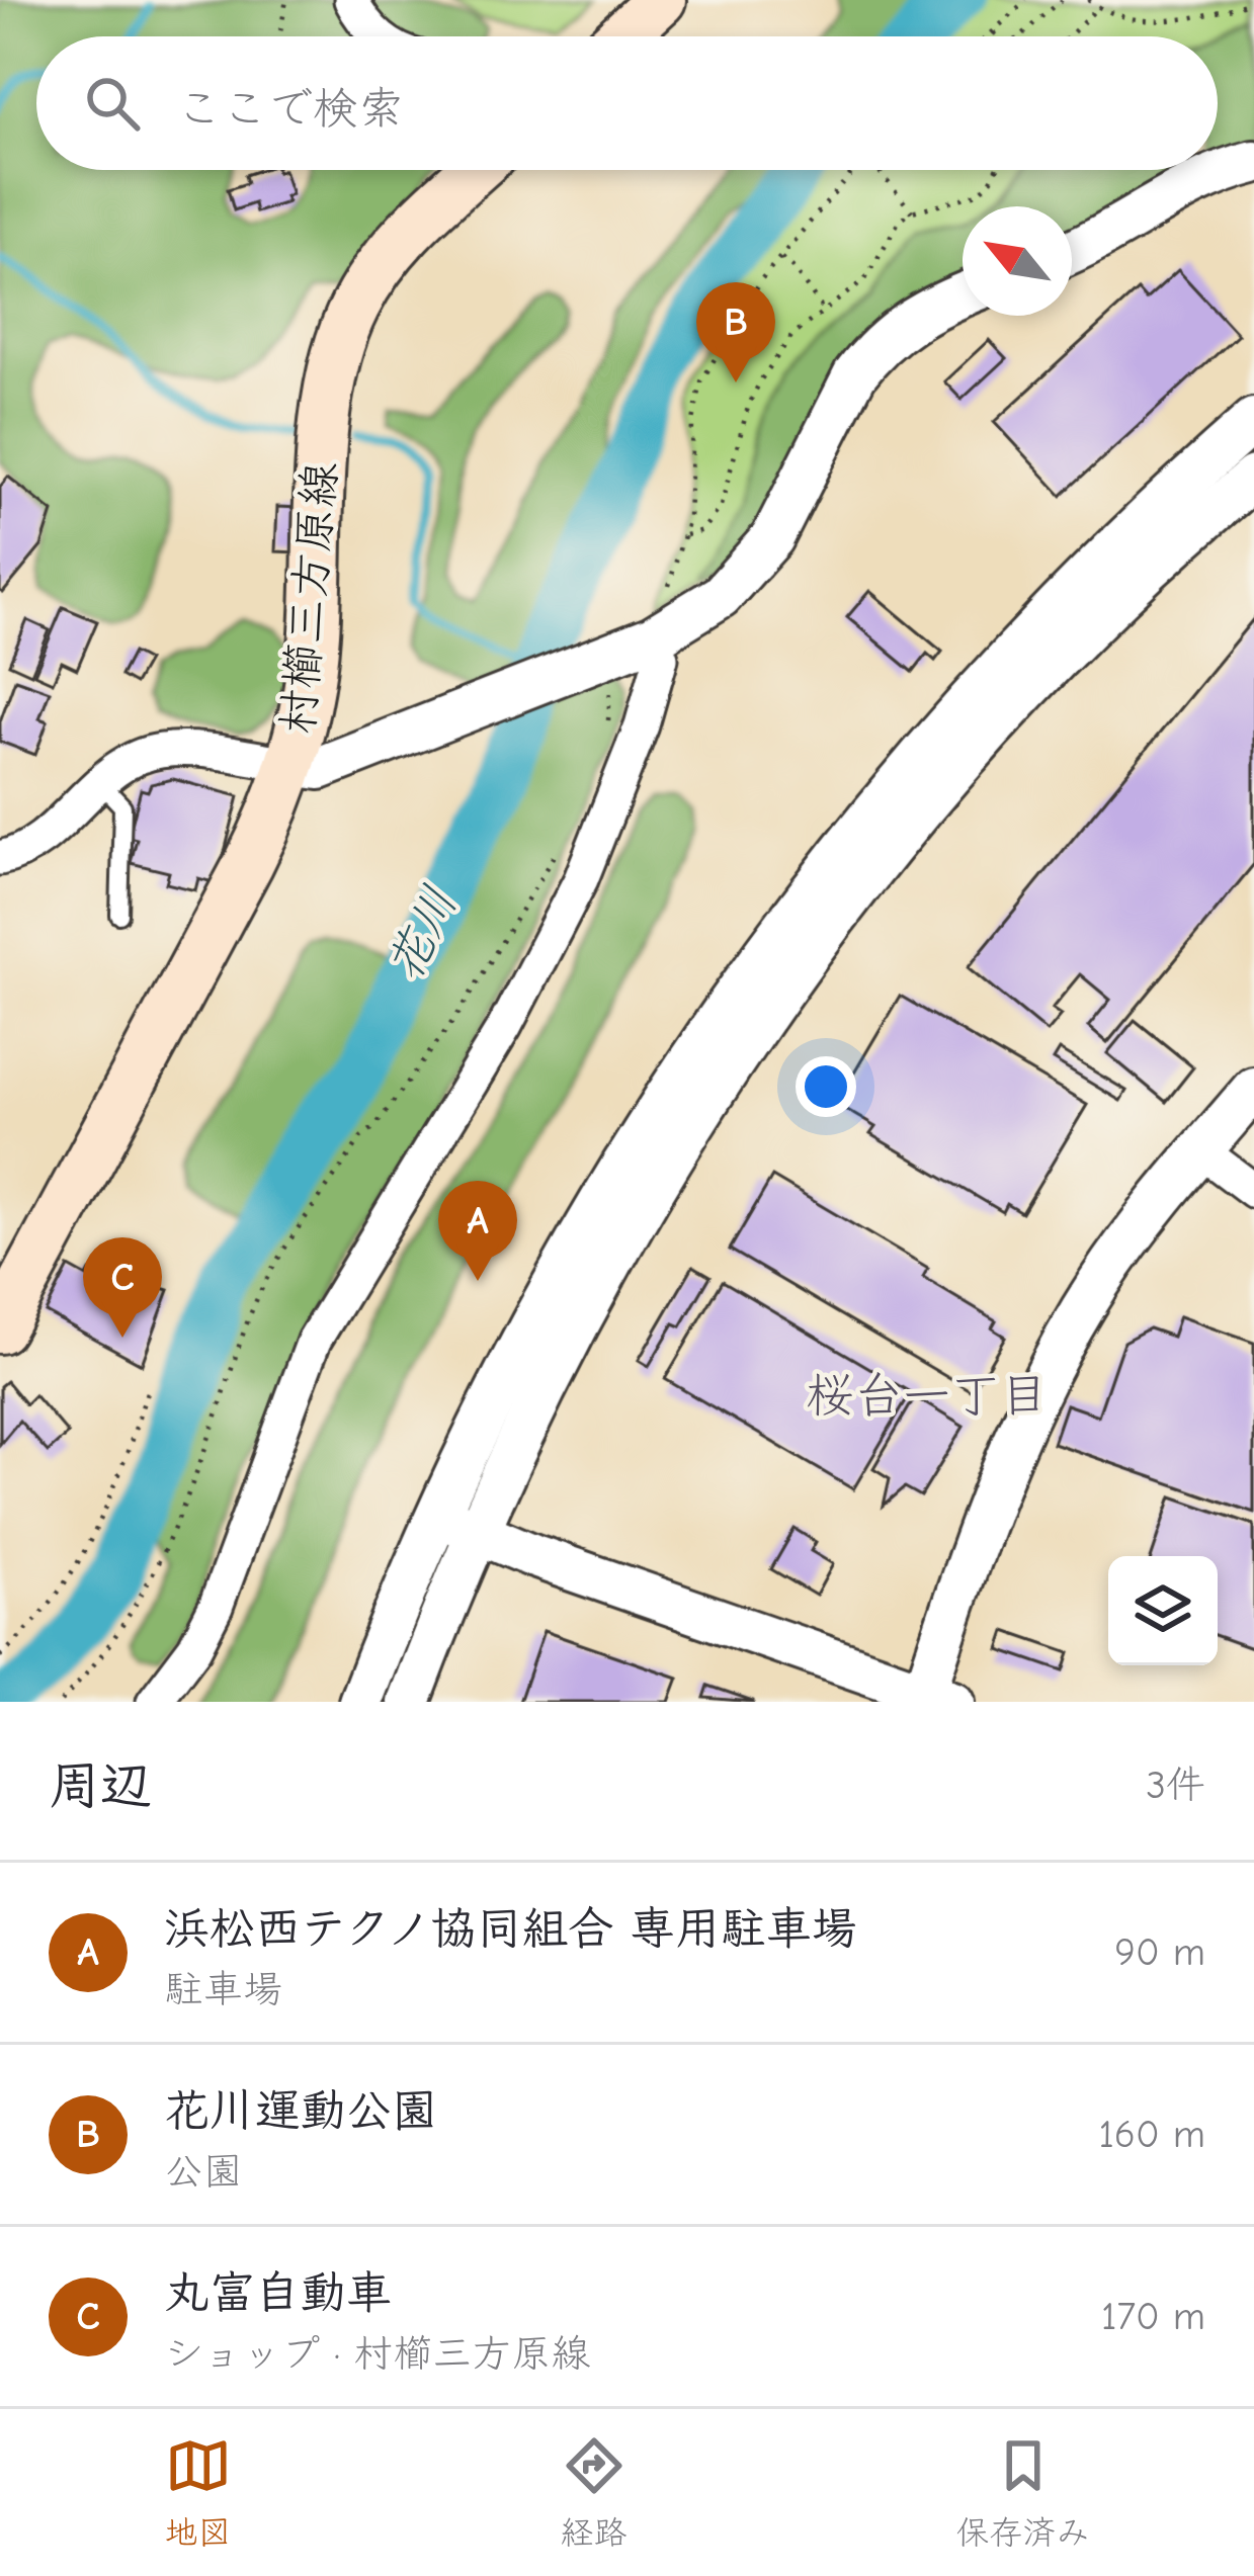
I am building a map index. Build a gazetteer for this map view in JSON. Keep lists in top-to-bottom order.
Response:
{
  "streets": {
    "main road": ["村櫛三方原線"]
  },
  "districts": ["桜台一丁目"],
  "water": ["花川"],
  "north": "top left",
  "page": {
    "search": "ここで検索",
    "pins": ["B", "A", "C"],
    "heading": ["周辺", "3件"],
    "list": [
      {
        "mark": "A",
        "name": "浜松西テクノ協同組合 専用駐車場",
        "note": "駐車場",
        "value": "90 m"
      },
      {
        "mark": "B",
        "name": "花川運動公園",
        "note": "公園",
        "value": "160 m"
      },
      {
        "mark": "C",
        "name": "丸富自動車",
        "note": "ショップ · 村櫛三方原線",
        "value": "170 m"
      }
    ],
    "nav": ["地図", "経路", "保存済み"]
  }
}
